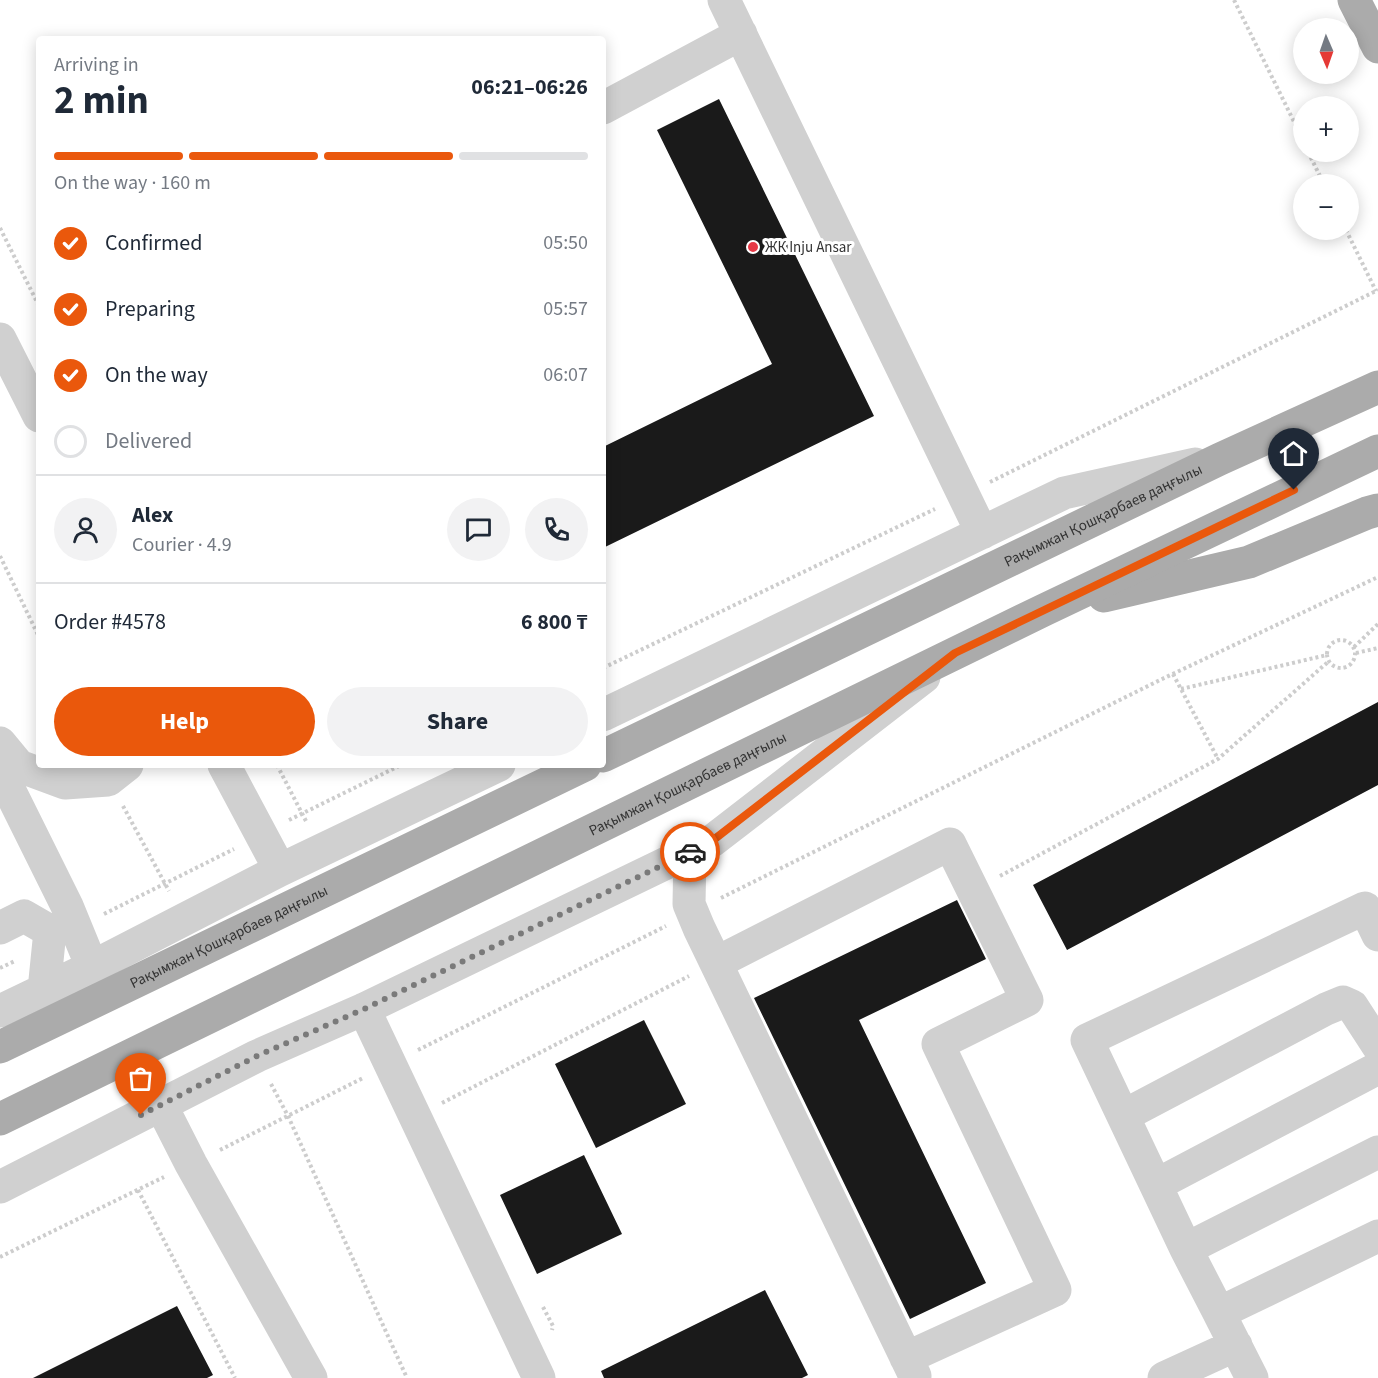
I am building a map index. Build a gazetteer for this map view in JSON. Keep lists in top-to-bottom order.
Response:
{
  "streets": {
    "main road": ["Рақымжан Қошқарбаев даңғылы"]
  },
  "places": ["ЖК Inju Ansar"],
  "north": "bottom",
  "page": {
    "map_buttons": ["+", "−"],
    "heading": ["2 min", "Arriving in", "06:21–06:26"],
    "panel": [
      "Alex",
      "Courier · 4.9",
      "Order #4578",
      "6 800 ₸"
    ],
    "bar": "On the way · 160 m",
    "list": [
      ["Confirmed", "05:50"],
      ["Preparing", "05:57"],
      ["On the way", "06:07"],
      "Delivered"
    ],
    "buttons": ["Help", "Share"]
  }
}
